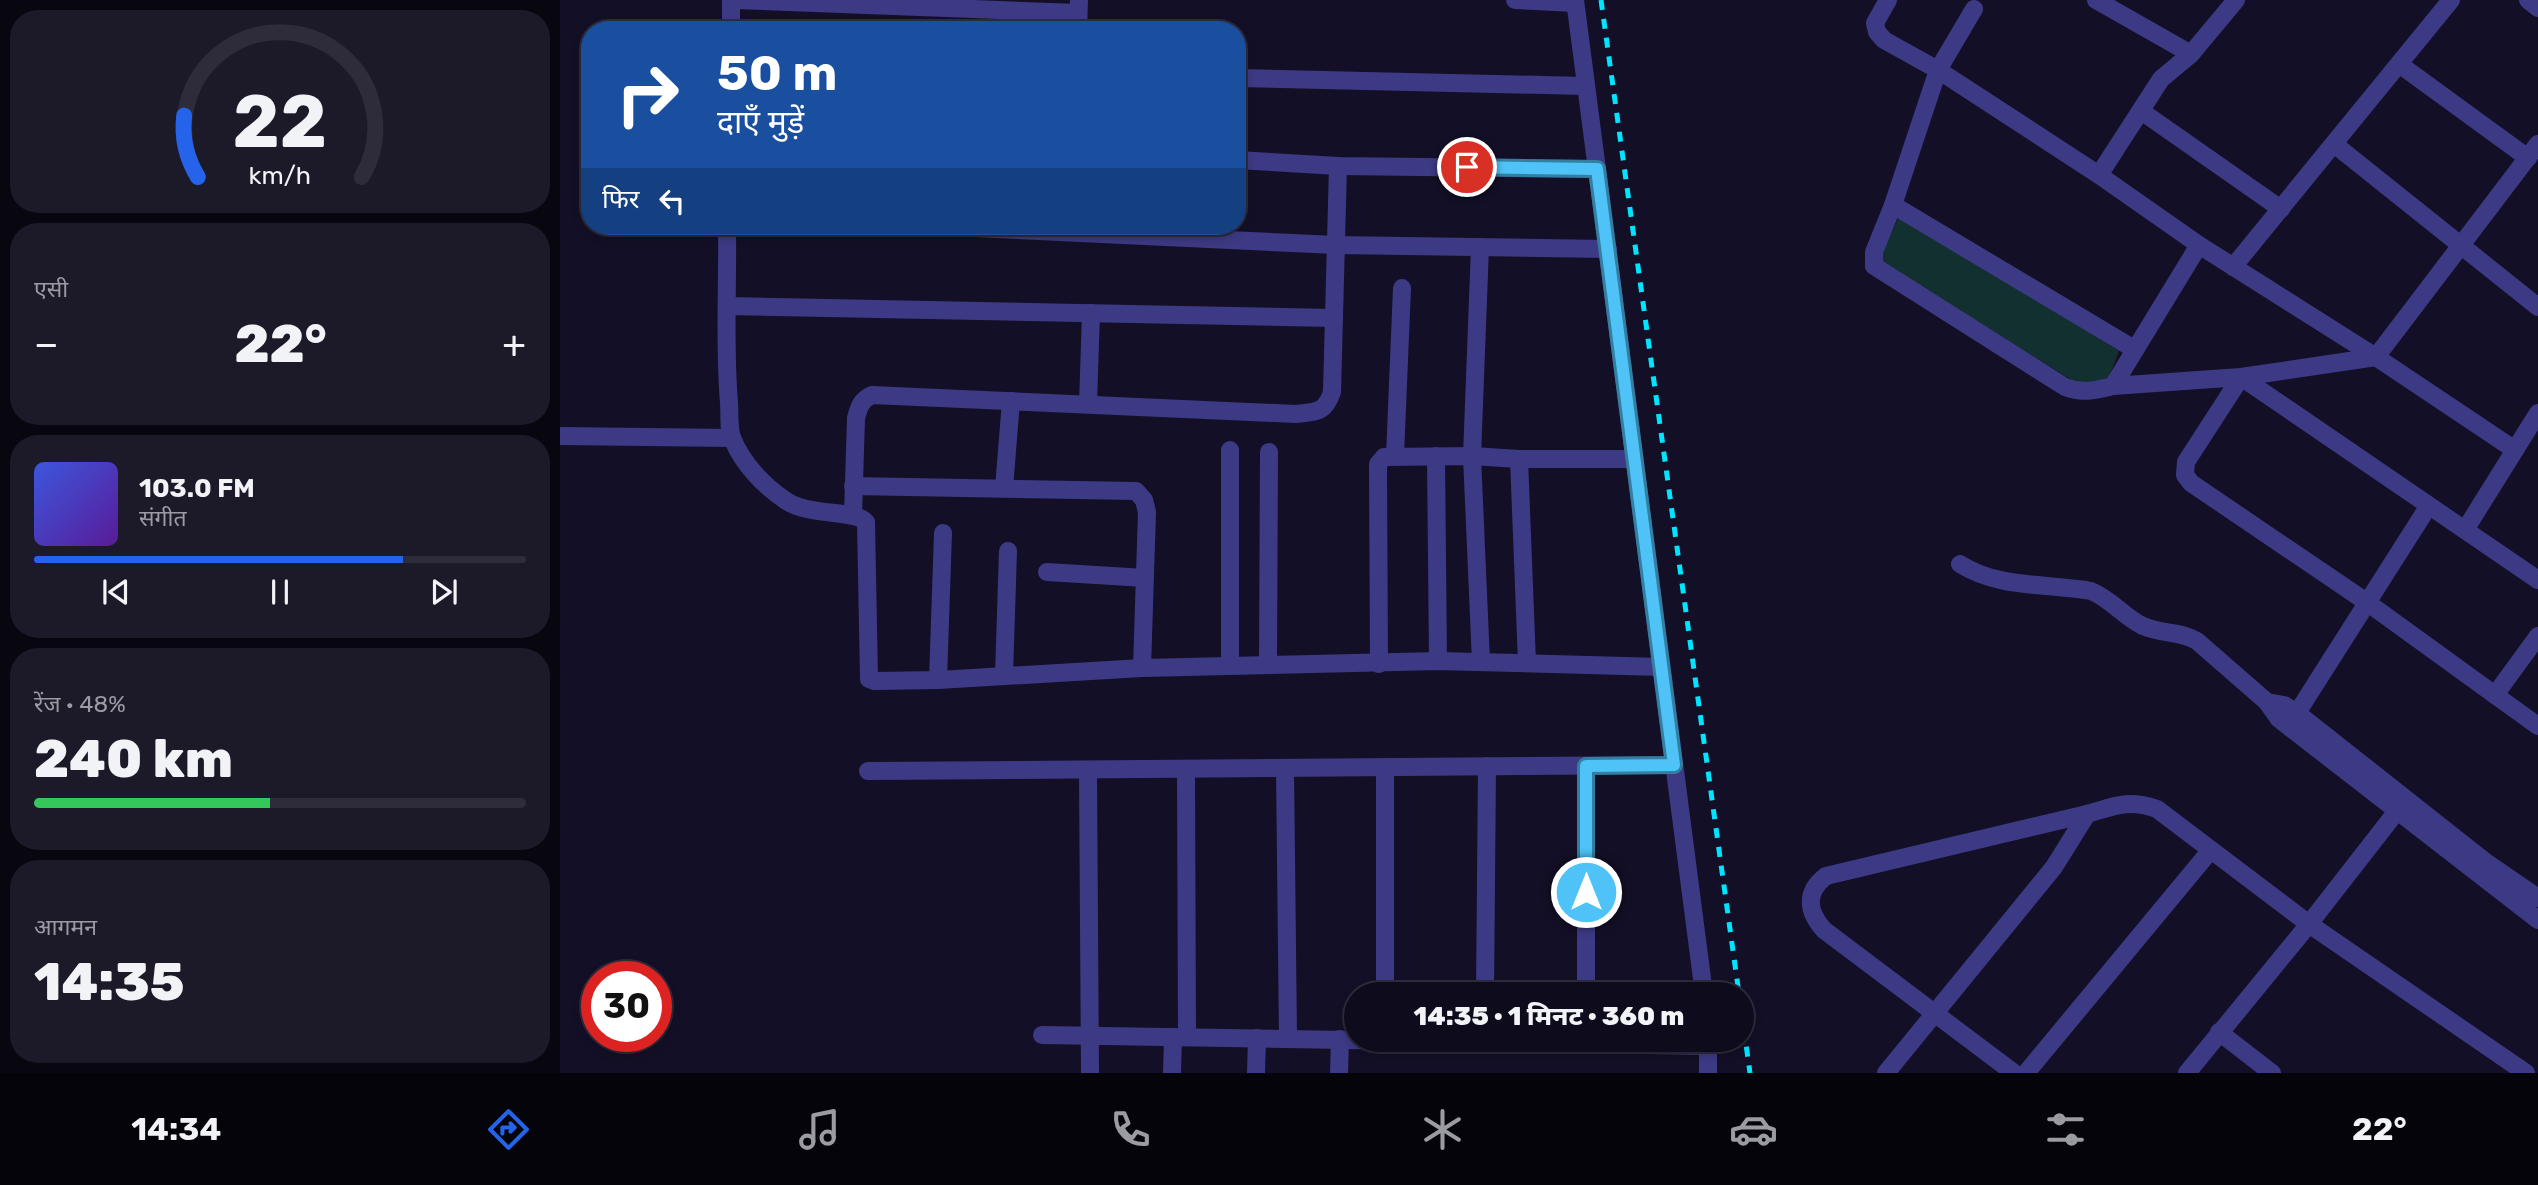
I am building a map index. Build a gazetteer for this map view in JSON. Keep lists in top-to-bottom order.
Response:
{
  "page": {
    "turn": ["50 m", "दाएँ मुड़ें"],
    "then": "फिर",
    "tile": [
      "एसी",
      ["रेंज · 48%", "240 km"],
      ["आगमन", "14:35"]
    ],
    "heat": ["−", "22°", "+"],
    "song": ["103.0 FM", "संगीत"],
    "limit": "30",
    "trip": "14:35 · 1 मिनट · 360 m",
    "tabs": ["14:34", "22°"],
    "gauge": ["22", "km/h"]
  }
}
